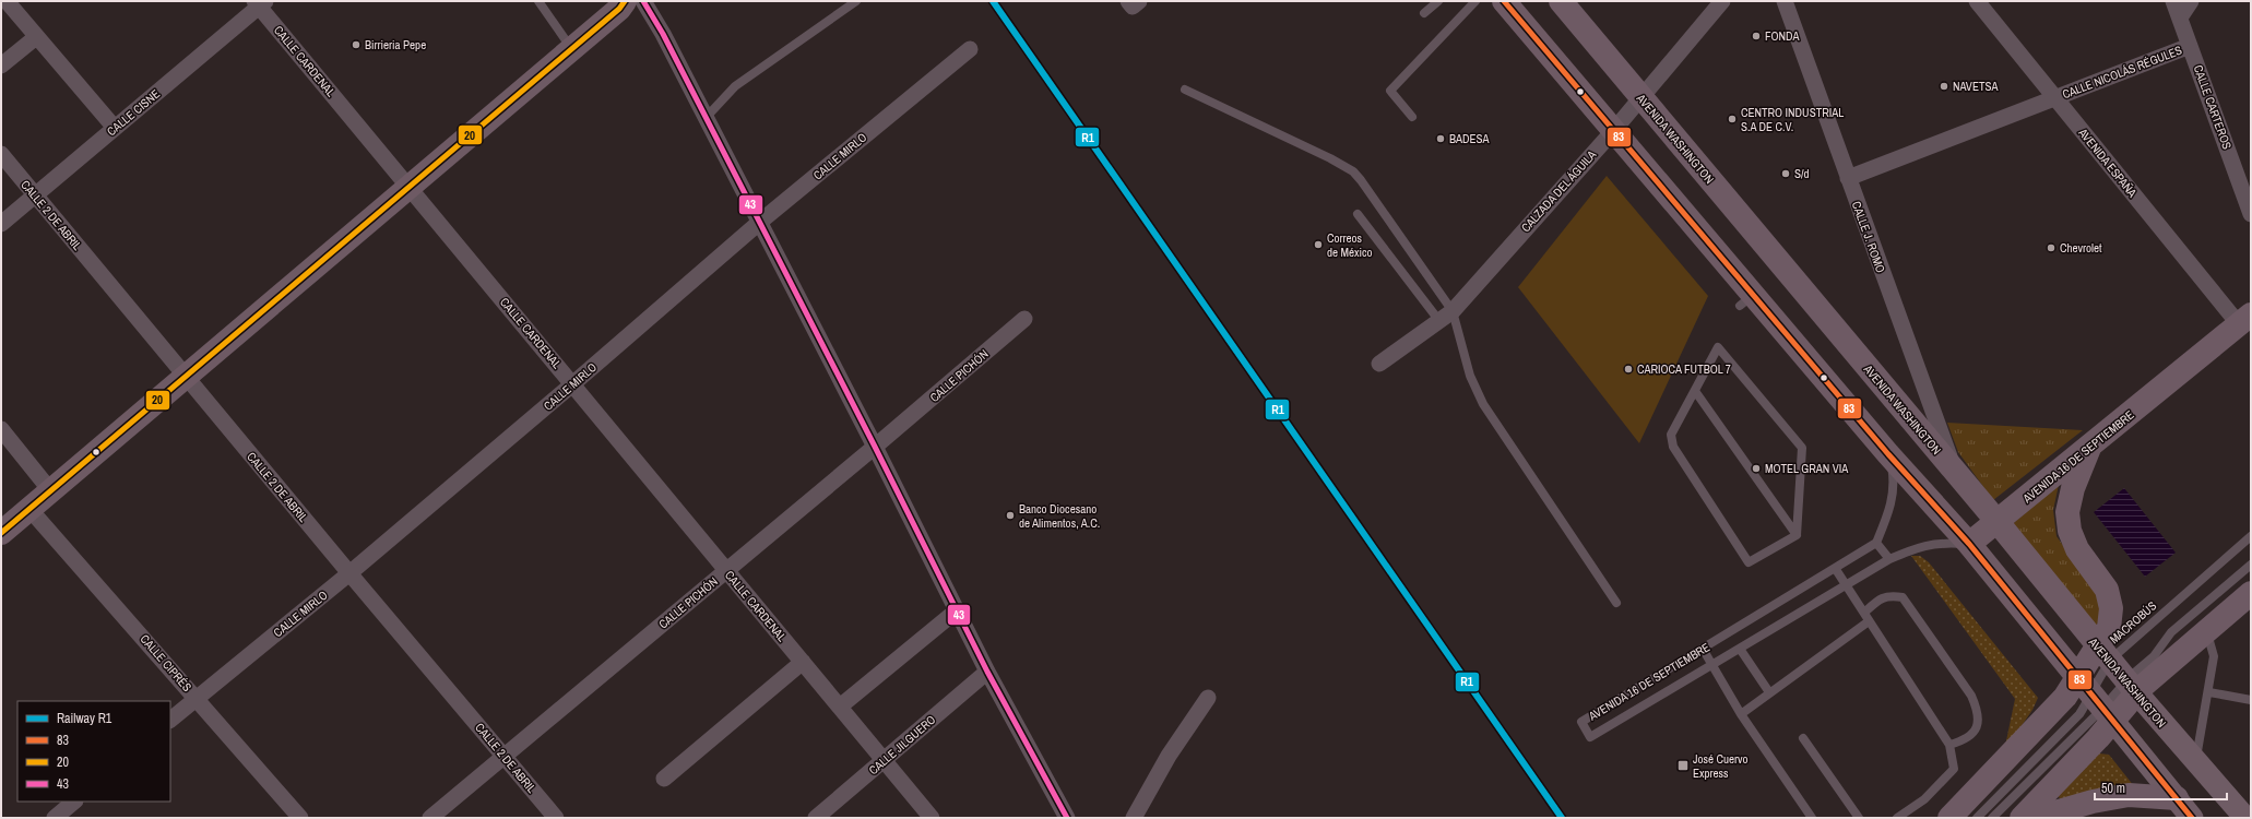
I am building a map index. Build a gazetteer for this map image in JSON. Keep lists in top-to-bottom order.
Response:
{
  "streets": {
    "main road": ["AVENIDA WASHINGTON", "AVENIDA 16 DE SEPTIEMBRE"],
    "street": [
      "CALLE CARDENAL",
      "CALLE NICOLÁS RÉGULES",
      "CALLE CARTEROS",
      "CALLE CISNE",
      "CALLE MIRLO",
      "AVENIDA ESPAÑA",
      "CALZADA DEL ÁGUILA",
      "CALLE 2 DE ABRIL",
      "CALLE J. ROMO",
      "CALLE PICHÓN",
      "CALLE CIPRÉS",
      "CALLE JILGUERO"
    ],
    "lane": ["MACROBÚS"]
  },
  "crossings": [
    ["CALLE CARDENAL", "CALLE CISNE"],
    ["CALLE CARDENAL", "CALLE MIRLO"],
    ["CALLE CARDENAL", "CALLE PICHÓN"],
    ["CALLE CARDENAL", "CALLE JILGUERO"],
    ["CALLE NICOLÁS RÉGULES", "CALLE CARTEROS"],
    ["CALLE NICOLÁS RÉGULES", "AVENIDA ESPAÑA"],
    ["CALLE NICOLÁS RÉGULES", "CALLE J. ROMO"],
    ["CALLE CISNE", "CALLE 2 DE ABRIL"],
    ["AVENIDA WASHINGTON", "CALZADA DEL ÁGUILA"],
    ["AVENIDA WASHINGTON", "CALLE J. ROMO"],
    ["AVENIDA WASHINGTON", "AVENIDA 16 DE SEPTIEMBRE"],
    ["AVENIDA WASHINGTON", "MACROBÚS"],
    ["CALLE MIRLO", "CALLE 2 DE ABRIL"],
    ["CALLE MIRLO", "CALLE CIPRÉS"],
    ["AVENIDA ESPAÑA", "AVENIDA 16 DE SEPTIEMBRE"],
    ["CALLE 2 DE ABRIL", "CALLE PICHÓN"]
  ],
  "places": {
    "other": [
      "FONDA",
      "Birrieria Pepe",
      "NAVETSA",
      "CENTRO INDUSTRIAL S.A DE C.V.",
      "BADESA",
      "S/d",
      "Correos de México",
      "Chevrolet",
      "CARIOCA FUTBOL 7",
      "MOTEL GRAN VIA",
      "Banco Diocesano de Alimentos, A.C."
    ],
    "transit": ["José Cuervo Express"]
  },
  "lines": [
    "rail line R1",
    "transit line 83",
    "transit line 20",
    "transit line 43"
  ],
  "legend": [
    "Railway R1",
    "83",
    "20",
    "43"
  ],
  "scale_bar": "50 m"
}
